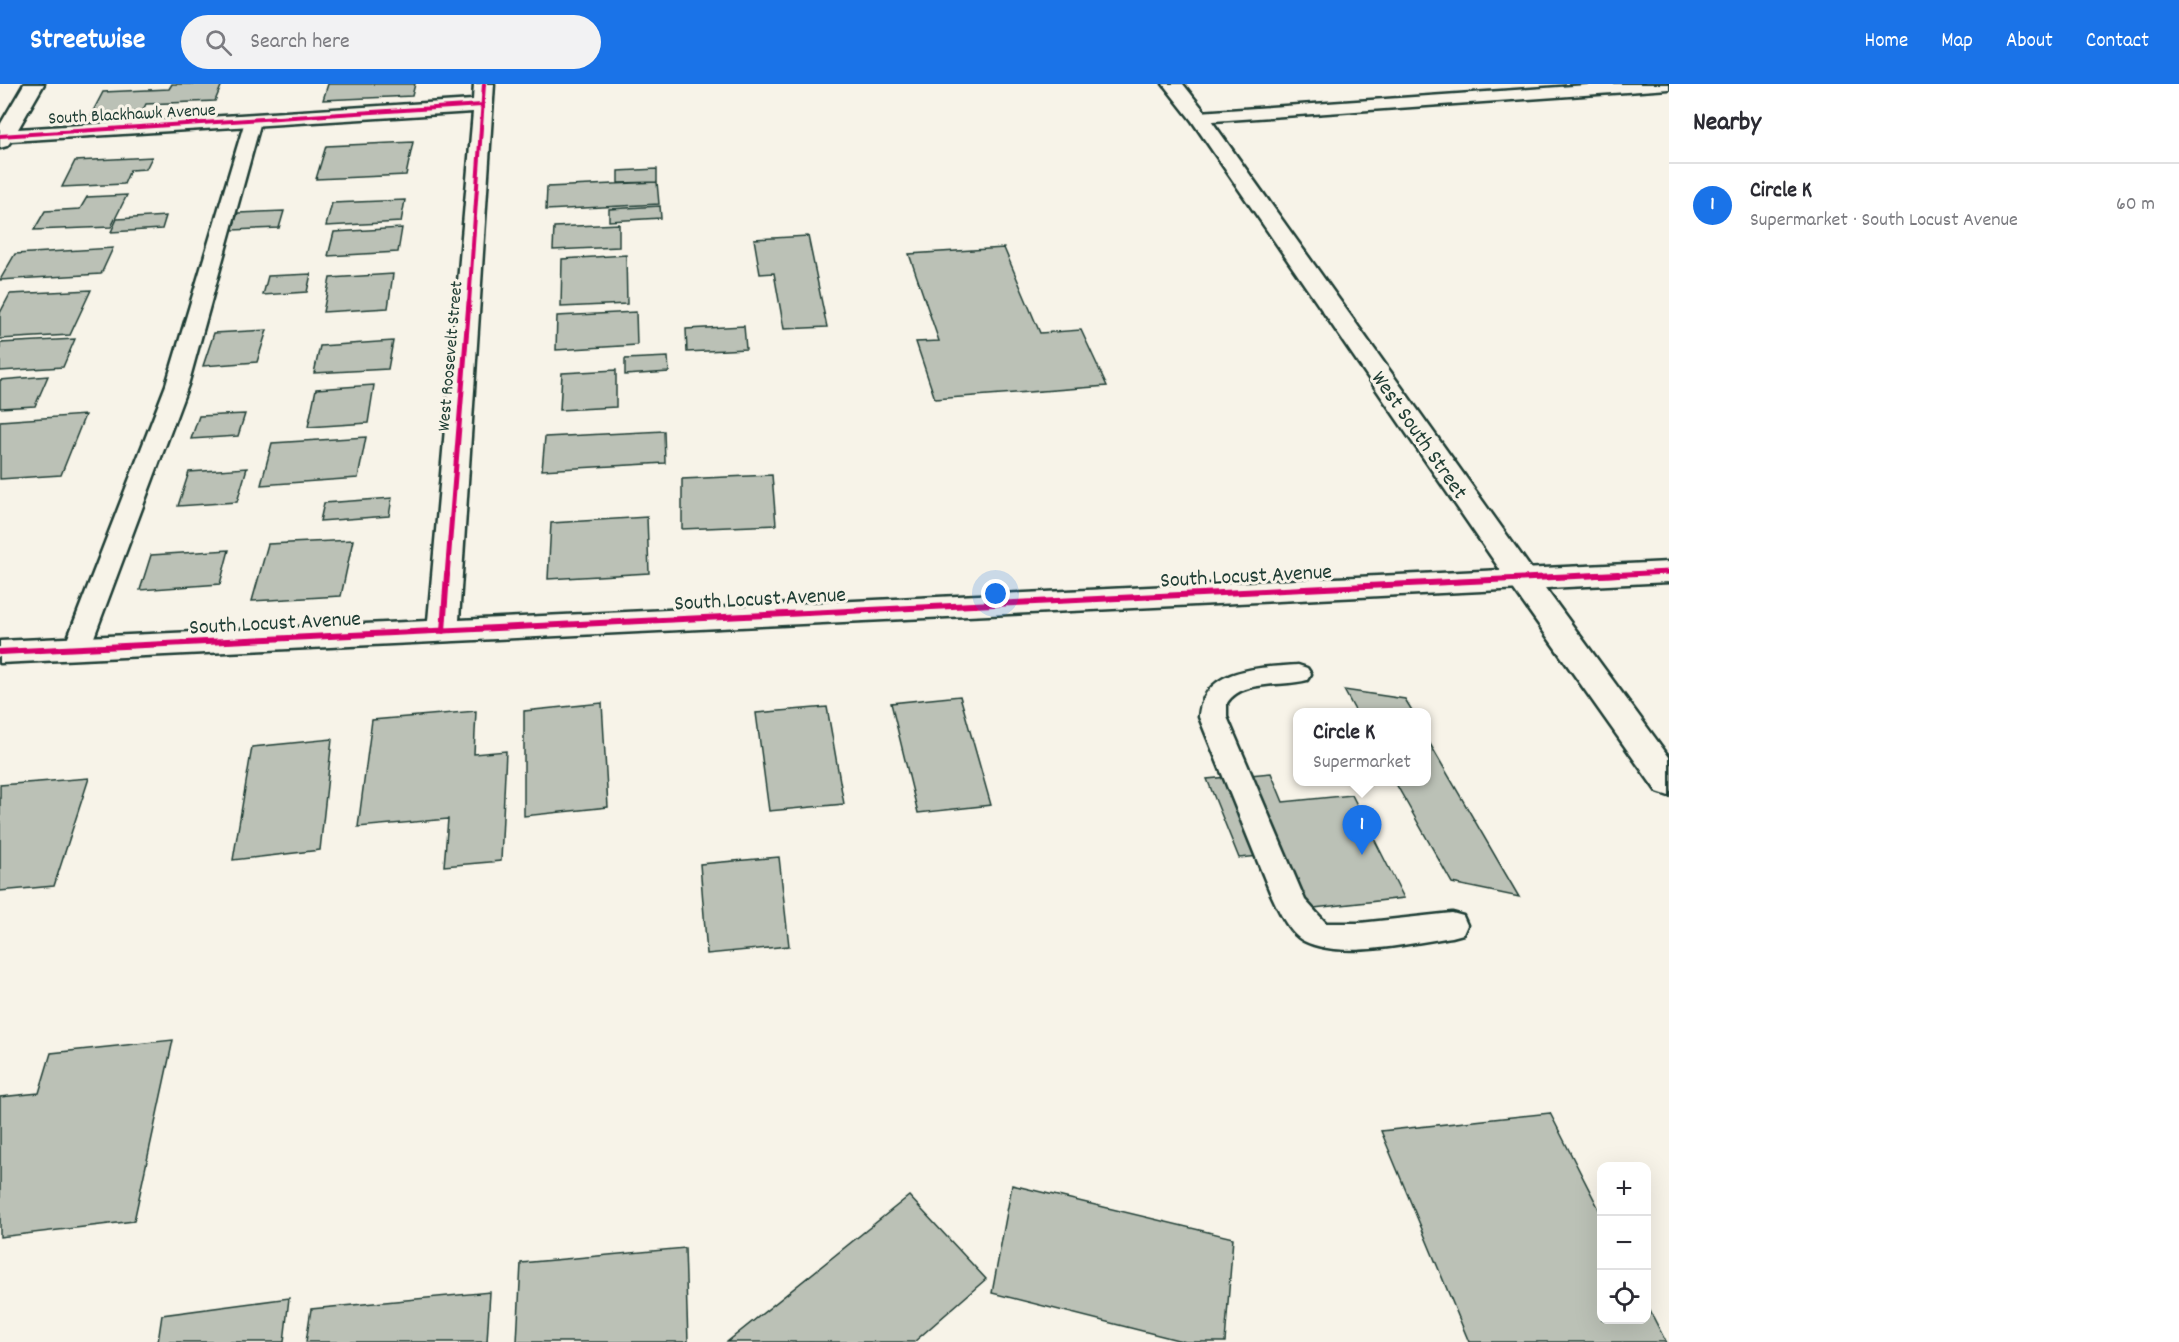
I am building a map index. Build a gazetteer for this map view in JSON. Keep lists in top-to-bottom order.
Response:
{
  "streets": {
    "street": [
      "South Blackhawk Avenue",
      "West Roosevelt Street",
      "West South Street",
      "South Locust Avenue"
    ]
  },
  "crossings": [
    ["South Blackhawk Avenue", "West Roosevelt Street"],
    ["West Roosevelt Street", "South Locust Avenue"],
    ["West South Street", "South Locust Avenue"]
  ],
  "page": {
    "header": "Streetwise",
    "search": "Search here",
    "nav": [
      "Home",
      "Map",
      "About",
      "Contact"
    ],
    "heading": "Nearby",
    "list": [
      {
        "mark": "1",
        "name": "Circle K",
        "note": "Supermarket · South Locust Avenue",
        "value": "60 m"
      }
    ],
    "popup": ["Circle K", "Supermarket"],
    "pins": "1",
    "map_buttons": ["+", "−"]
  }
}
